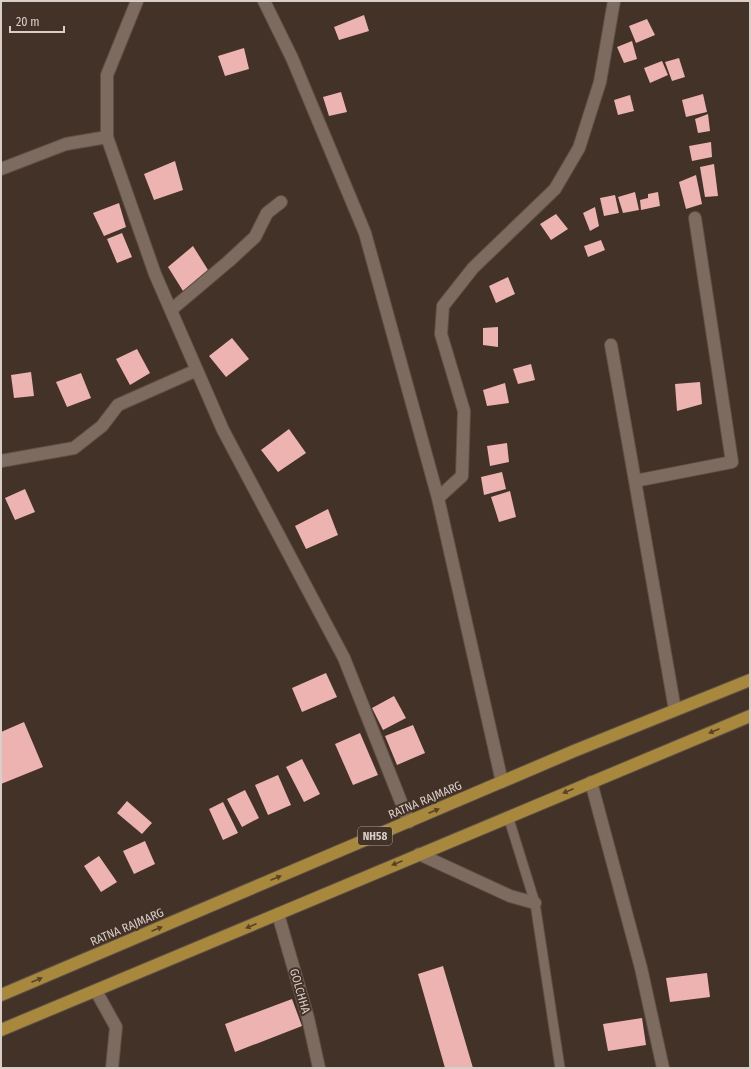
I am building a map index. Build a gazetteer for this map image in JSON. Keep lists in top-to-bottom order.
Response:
{
  "streets": {
    "highway": ["RATNA RAJMARG", "NH58"],
    "street": ["GOLCHHA"]
  },
  "scale_bar": "20 m"
}
